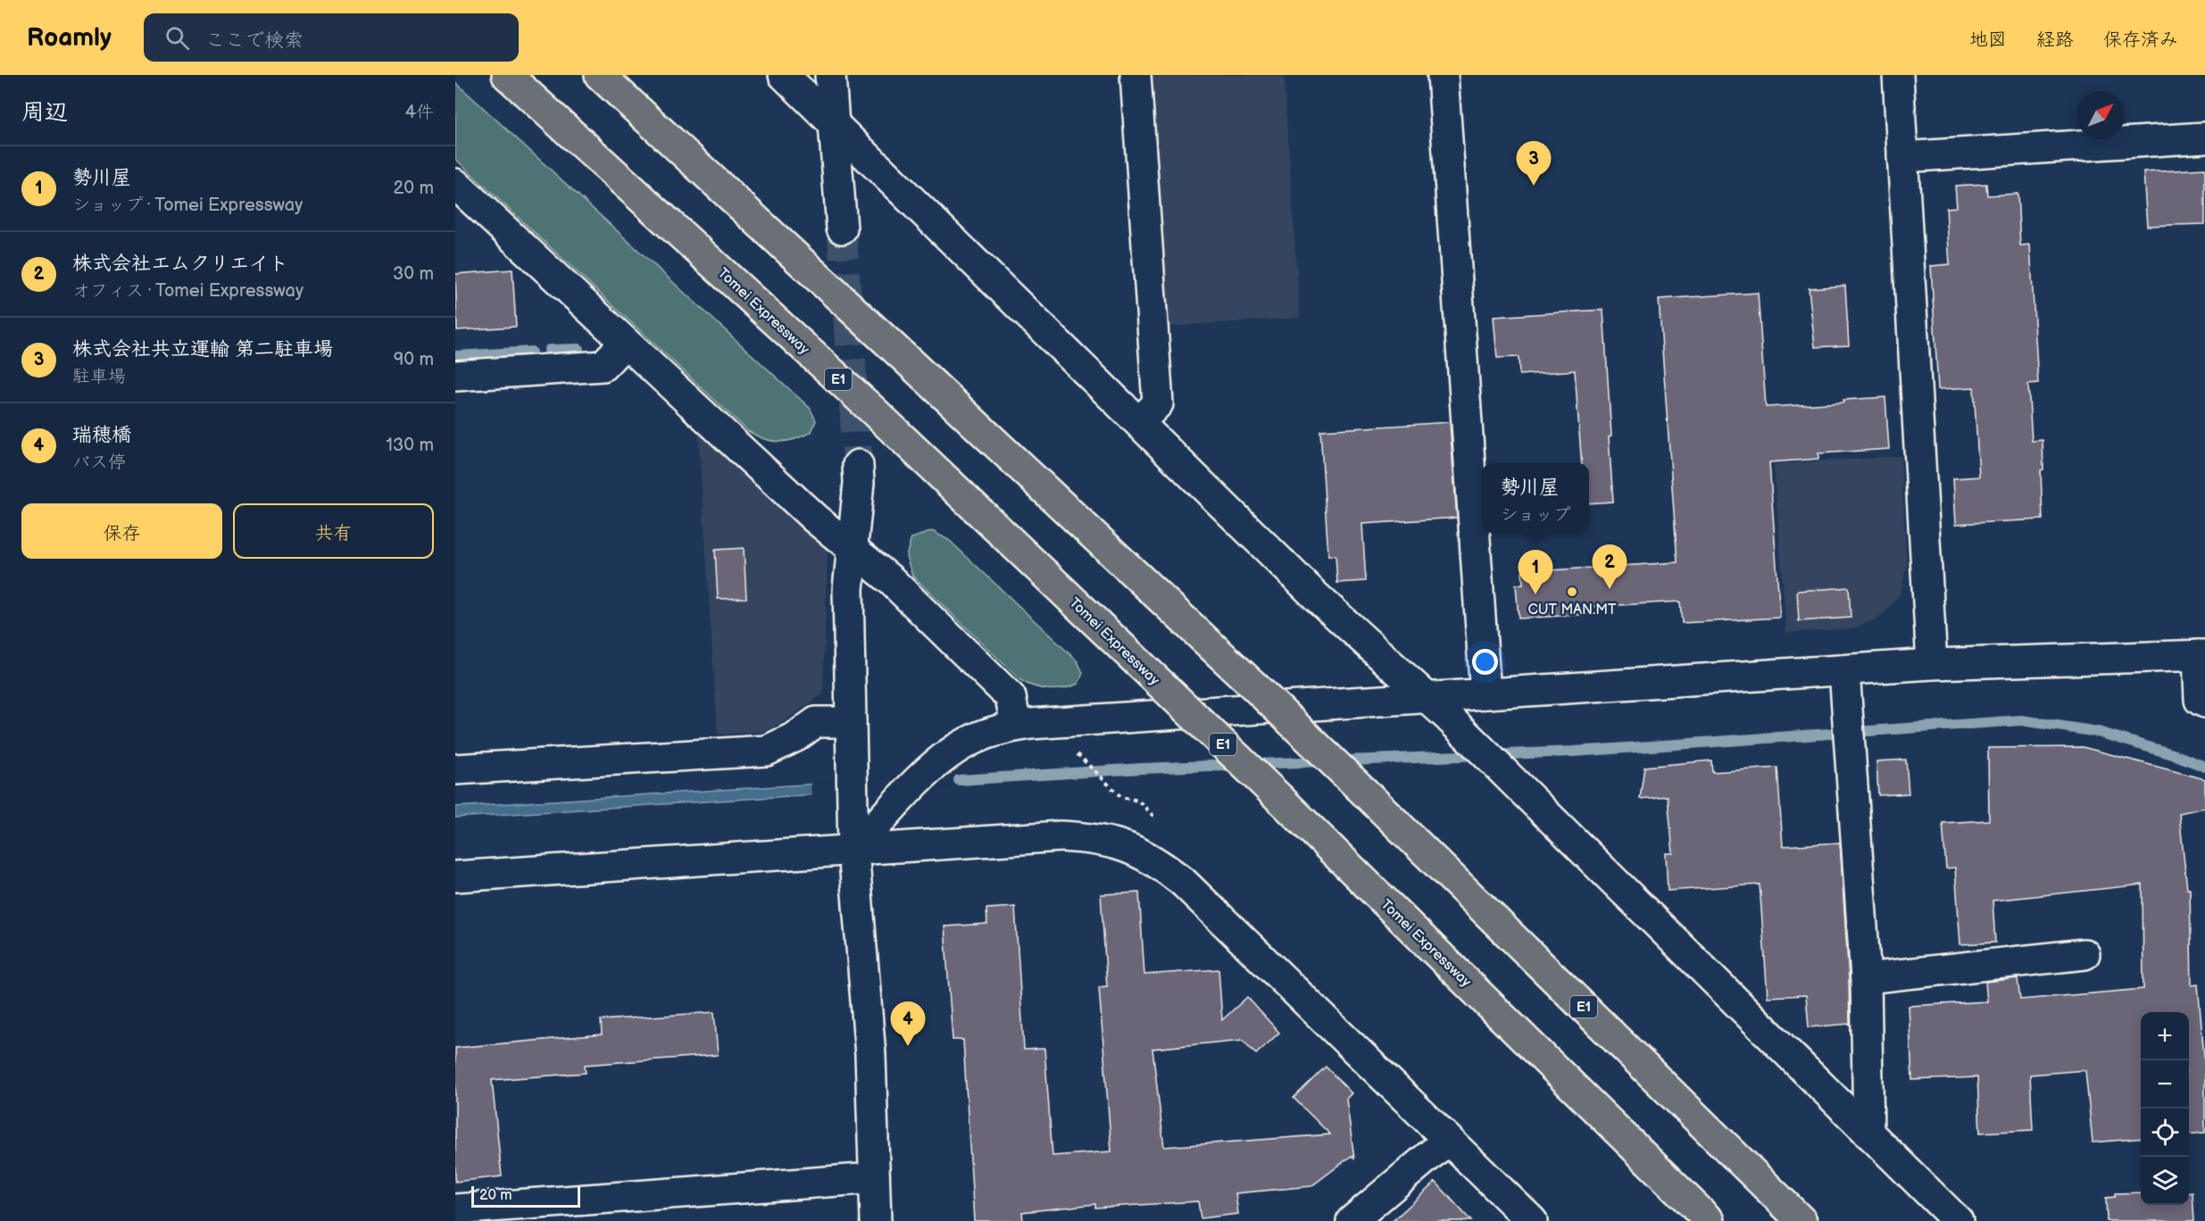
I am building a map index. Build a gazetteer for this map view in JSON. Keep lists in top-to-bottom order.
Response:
{
  "streets": {
    "highway": ["Tomei Expressway", "E1"]
  },
  "places": ["CUT MAN.MT"],
  "scale_bar": "20 m",
  "north": "top right",
  "page": {
    "header": "Roamly",
    "search": "ここで検索",
    "nav": ["地図", "経路", "保存済み"],
    "heading": ["周辺", "4件"],
    "pins": [
      "3",
      "2",
      "1",
      "4"
    ],
    "list": [
      {
        "mark": "1",
        "name": "勢川屋",
        "note": "ショップ · Tomei Expressway",
        "value": "20 m"
      },
      {
        "mark": "2",
        "name": "株式会社エムクリエイト",
        "note": "オフィス · Tomei Expressway",
        "value": "30 m"
      },
      {
        "mark": "3",
        "name": "株式会社共立運輸 第二駐車場",
        "note": "駐車場",
        "value": "90 m"
      },
      {
        "mark": "4",
        "name": "瑞穂橋",
        "note": "バス停",
        "value": "130 m"
      }
    ],
    "popup": ["勢川屋", "ショップ"],
    "buttons": ["保存", "共有"],
    "map_buttons": ["+", "−"],
    "scale": "20 m"
  }
}
